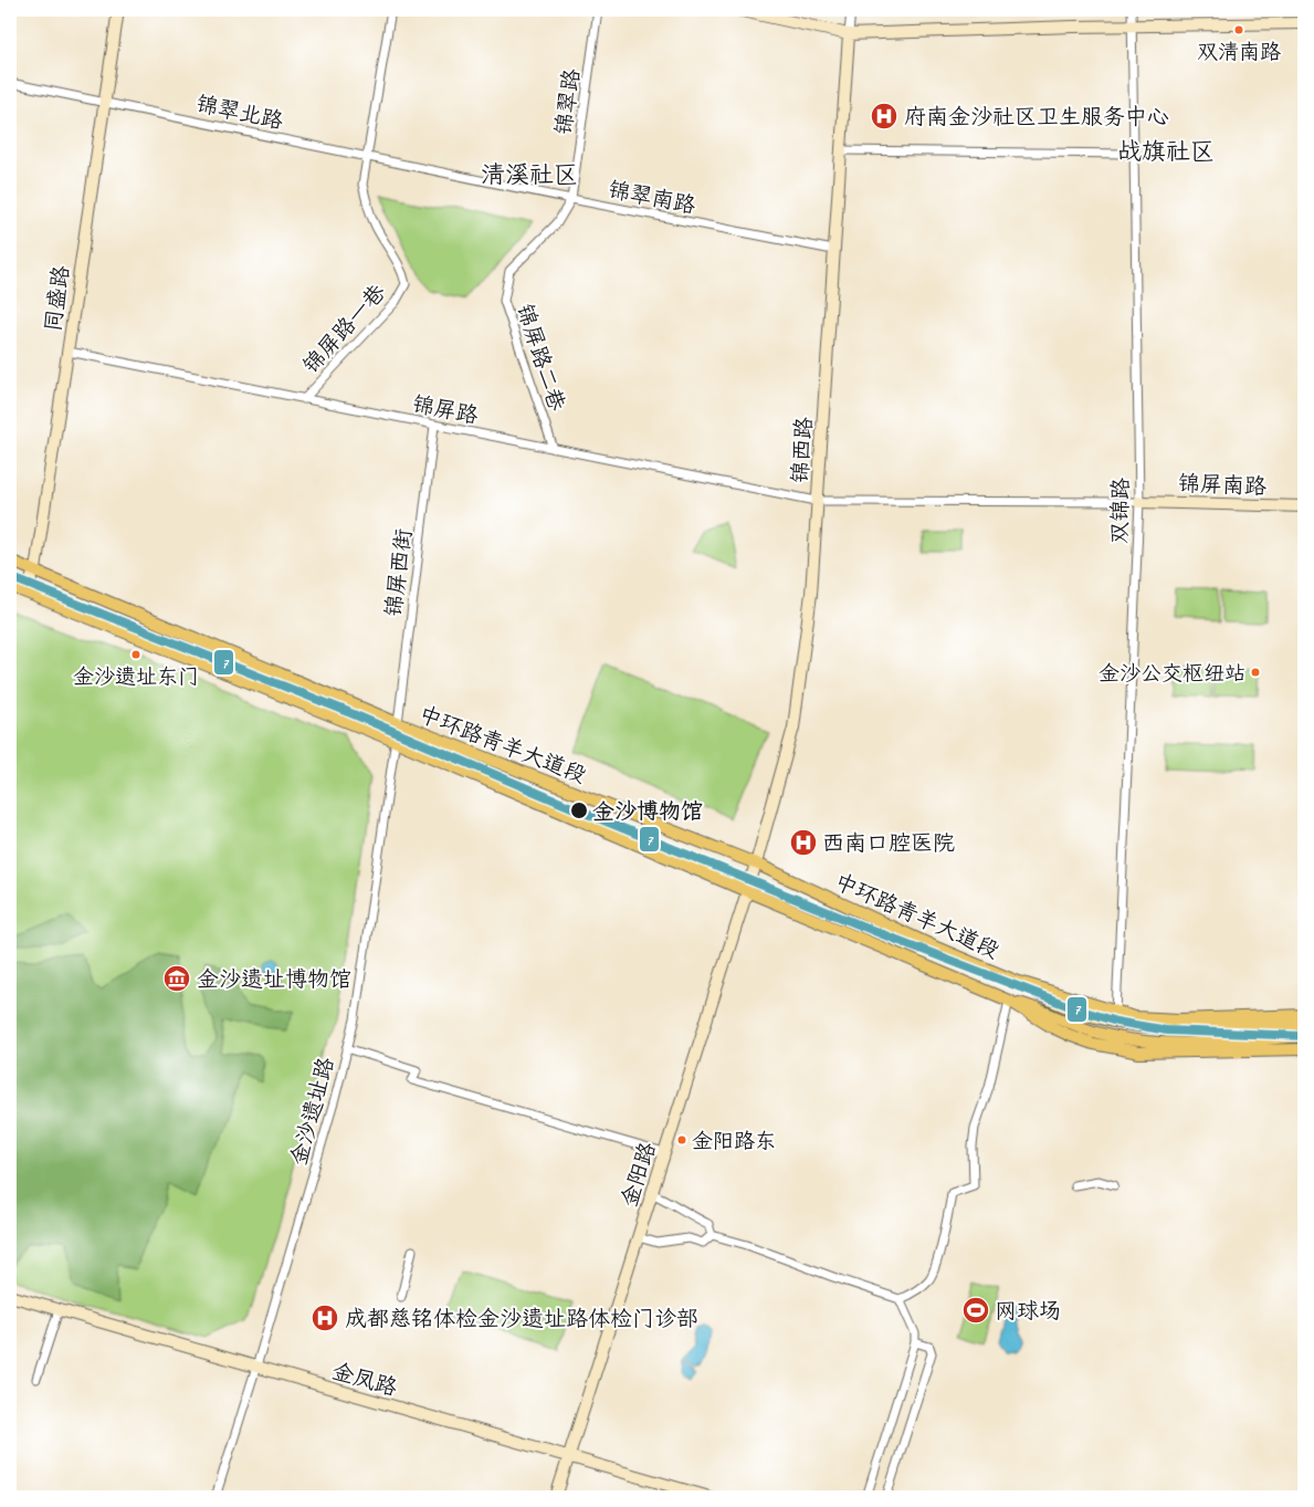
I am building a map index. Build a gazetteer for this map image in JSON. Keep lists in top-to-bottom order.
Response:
{
  "streets": {
    "main road": ["中环路青羊大道段"],
    "street": [
      "锦翠路",
      "锦翠北路",
      "锦翠南路",
      "同盛路",
      "锦屏路一巷",
      "锦屏路二巷",
      "锦屏路",
      "锦西路",
      "锦屏南路",
      "双锦路",
      "锦屏西街",
      "金沙遗址路",
      "金阳路",
      "金凤路"
    ]
  },
  "crossings": [
    ["锦翠路", "锦翠南路"],
    ["锦翠路", "锦屏路二巷"],
    ["锦翠北路", "锦翠南路"],
    ["锦翠北路", "同盛路"],
    ["锦翠北路", "锦屏路一巷"],
    ["锦翠南路", "锦屏路一巷"],
    ["锦翠南路", "锦屏路二巷"],
    ["锦翠南路", "锦西路"],
    ["同盛路", "锦屏路"],
    ["同盛路", "中环路青羊大道段"],
    ["锦屏路一巷", "锦屏路"],
    ["锦屏路二巷", "锦屏路"],
    ["锦屏路", "锦西路"],
    ["锦屏路", "锦屏南路"],
    ["锦屏路", "双锦路"],
    ["锦屏路", "锦屏西街"],
    ["锦西路", "中环路青羊大道段"],
    ["锦西路", "金阳路"],
    ["锦屏南路", "双锦路"],
    ["双锦路", "中环路青羊大道段"],
    ["锦屏西街", "中环路青羊大道段"],
    ["锦屏西街", "金沙遗址路"],
    ["中环路青羊大道段", "金沙遗址路"],
    ["中环路青羊大道段", "金阳路"],
    ["金沙遗址路", "金凤路"],
    ["金阳路", "金凤路"]
  ],
  "districts": ["战旗社区", "清溪社区"],
  "places": {
    "other": [
      "双清南路",
      "金沙遗址东门",
      "金沙公交枢纽站",
      "金沙博物馆",
      "金阳路东"
    ],
    "hospital": ["府南金沙社区卫生服务中心", "西南口腔医院", "成都慈铭体检金沙遗址路体检门诊部"],
    "museum": ["金沙遗址博物馆"],
    "sports": ["网球场"]
  },
  "lines": ["transit line 7"]
}
